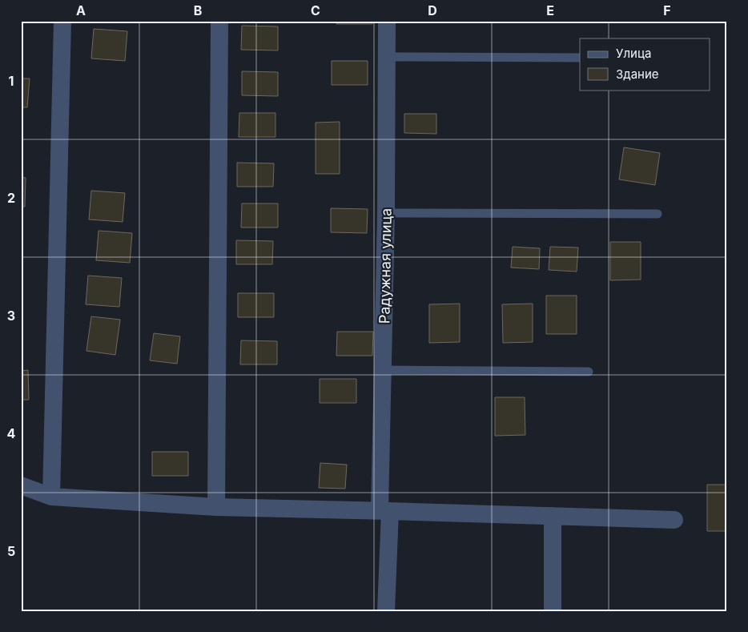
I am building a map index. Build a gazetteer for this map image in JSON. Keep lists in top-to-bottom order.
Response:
{
  "streets": {
    "street": ["Радужная улица"]
  },
  "legend": ["Улица", "Здание"],
  "grid": {
    "columns": [
      "A",
      "B",
      "C",
      "D",
      "E",
      "F"
    ],
    "rows": [
      "1",
      "2",
      "3",
      "4",
      "5"
    ]
  }
}
